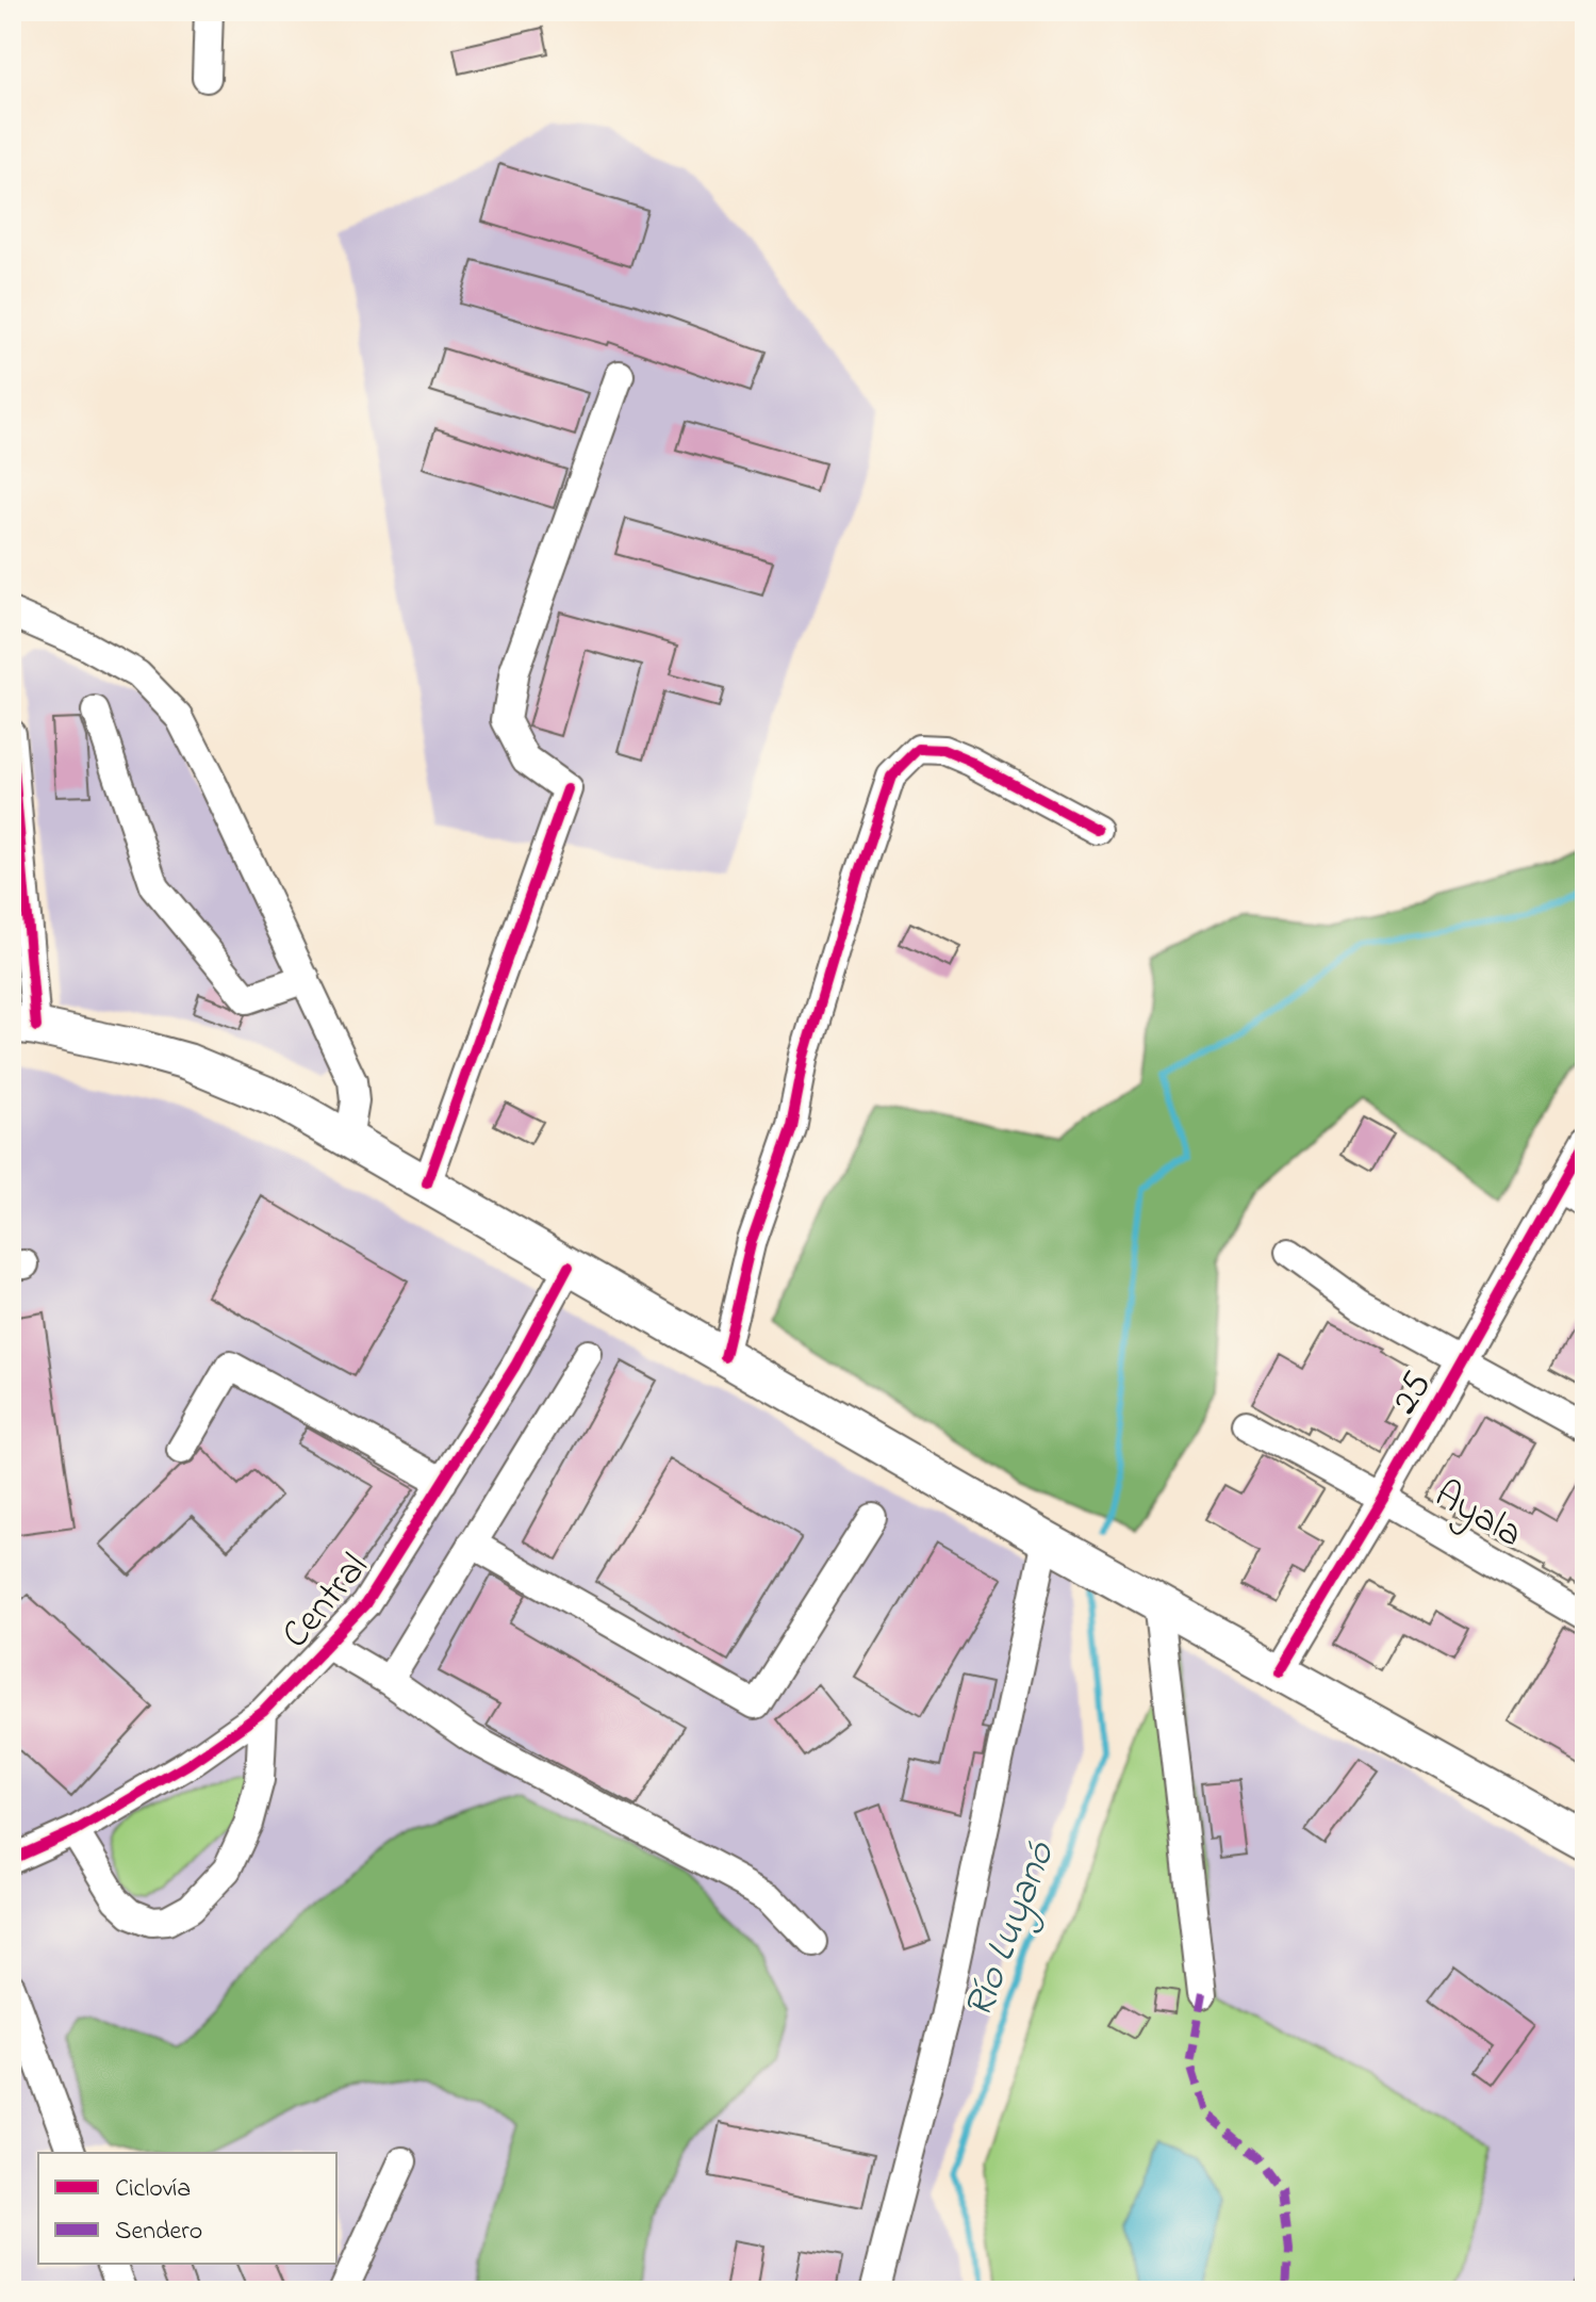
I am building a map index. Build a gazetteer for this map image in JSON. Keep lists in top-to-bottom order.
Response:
{
  "streets": {
    "street": ["25", "Ayala", "Central"]
  },
  "crossings": [
    ["25", "Ayala"]
  ],
  "water": ["Río Luyanó"],
  "legend": ["Ciclovía", "Sendero"]
}
